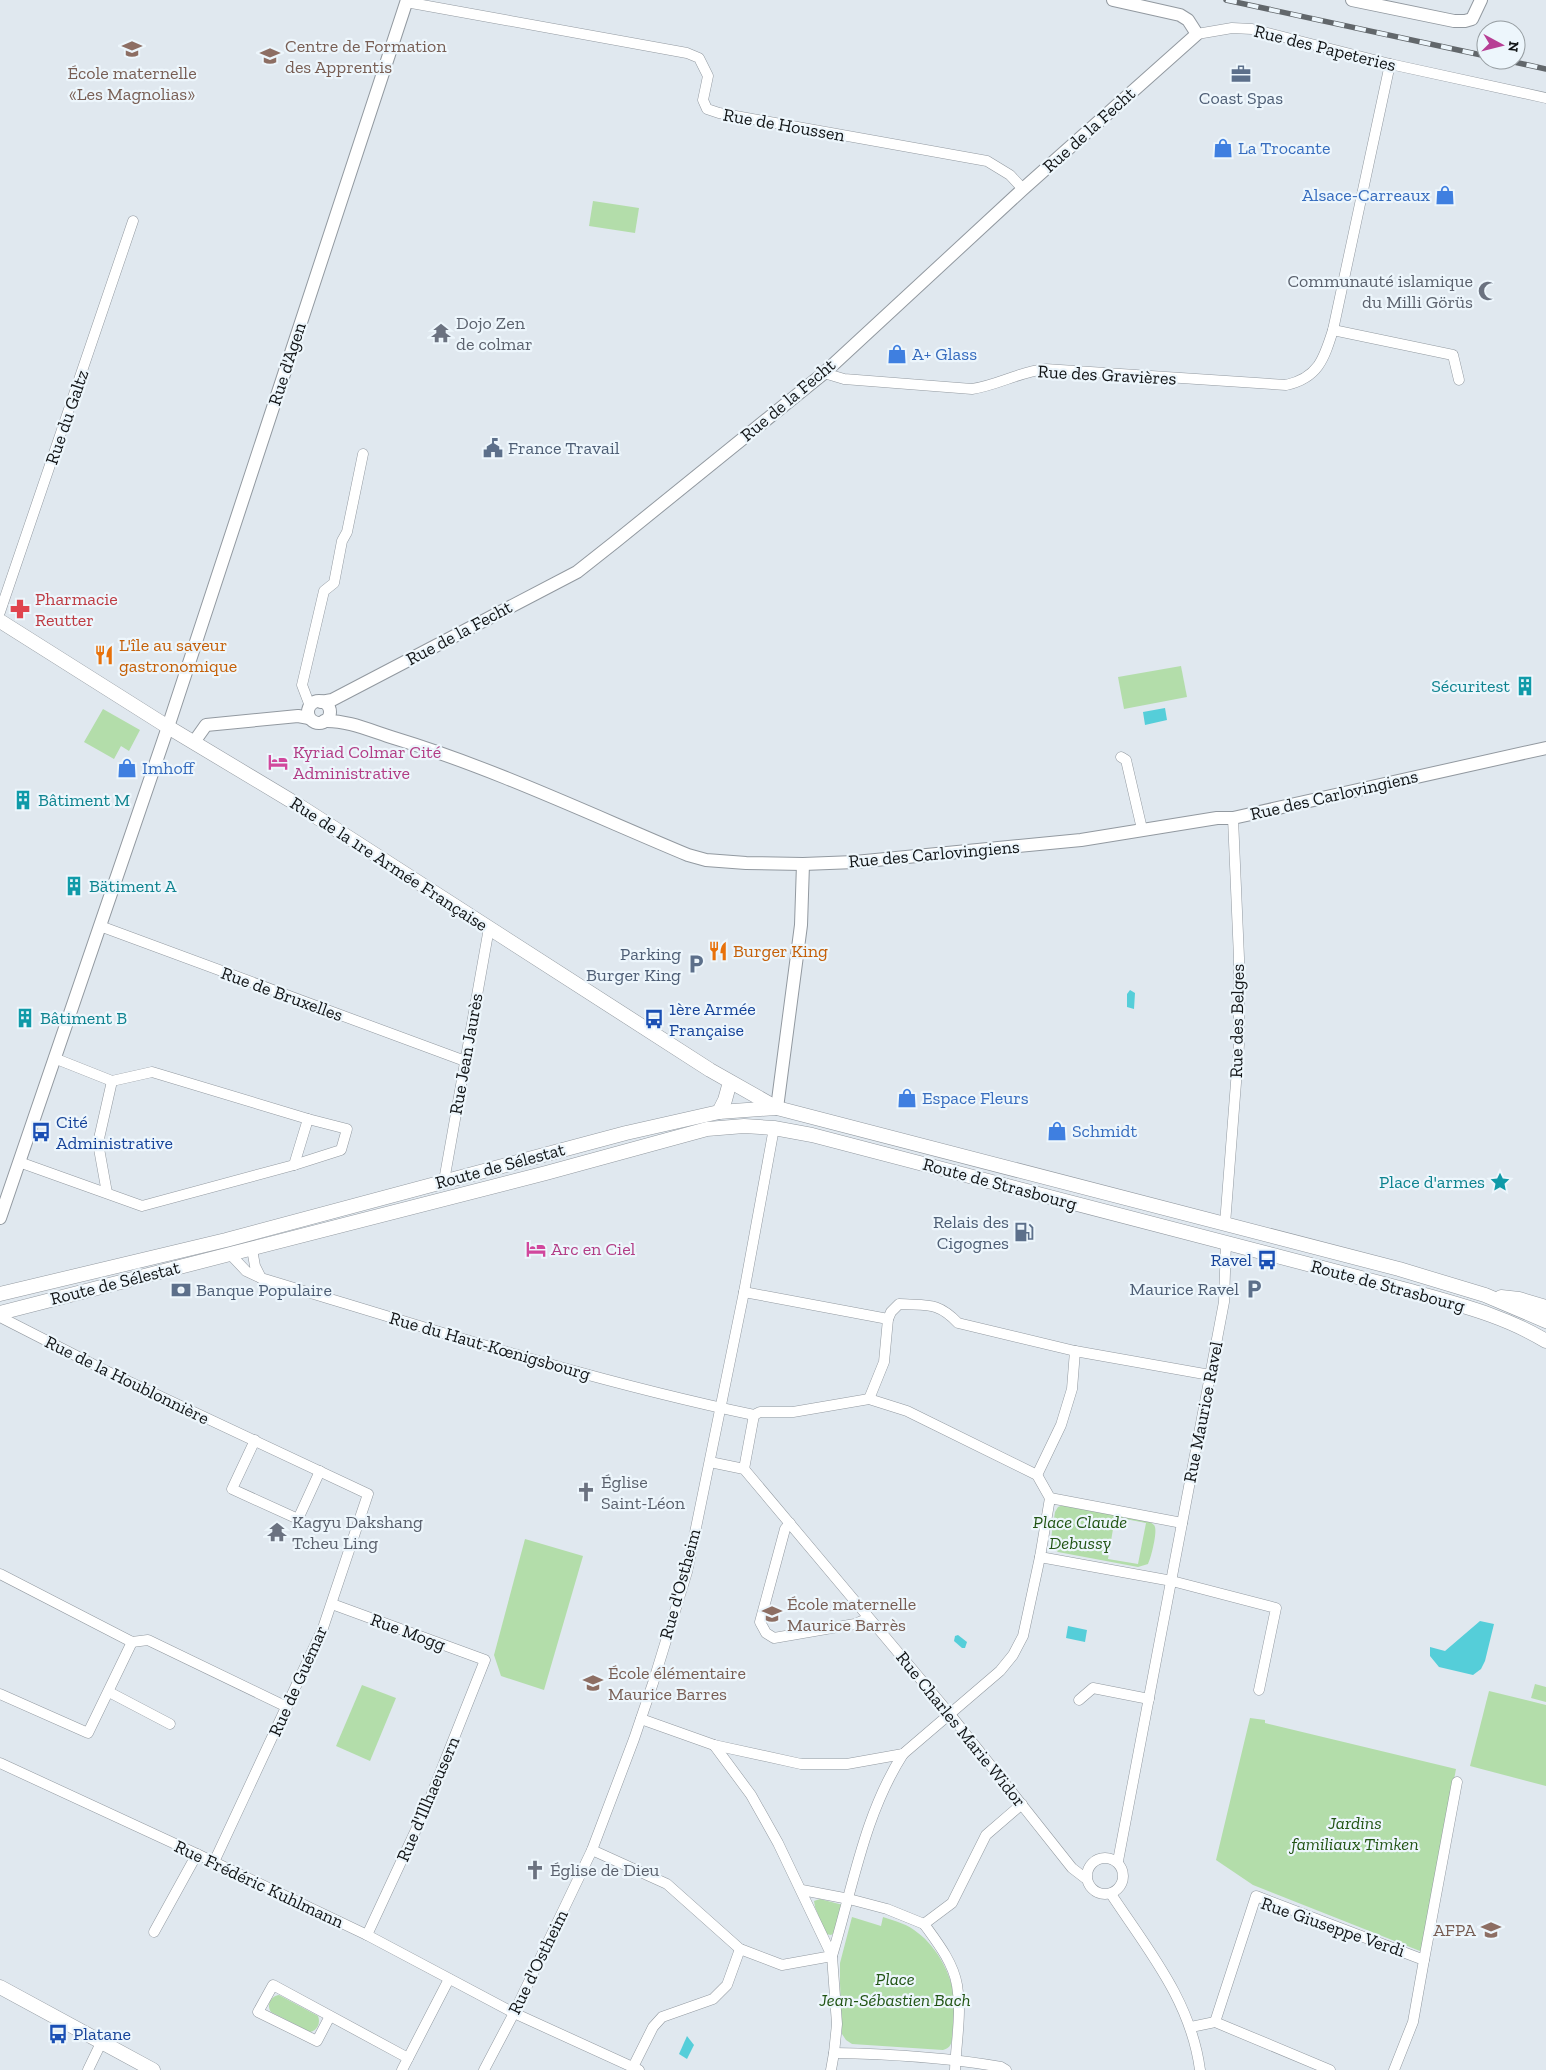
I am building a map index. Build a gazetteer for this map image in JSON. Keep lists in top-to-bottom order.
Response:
{
  "streets": {
    "main road": ["Rue de la 1re Armée Française", "Route de Sélestat", "Route de Strasbourg"],
    "street": [
      "Rue des Papeteries",
      "Rue de Houssen",
      "Rue de la Fecht",
      "Rue d'Agen",
      "Rue des Gravières",
      "Rue du Galtz",
      "Rue des Carlovingiens",
      "Rue de Bruxelles",
      "Rue des Belges",
      "Rue Jean Jaurès",
      "Rue du Haut-Kœnigsbourg",
      "Rue de la Houblonnière",
      "Rue Maurice Ravel",
      "Rue d'Ostheim",
      "Rue Mogg",
      "Rue de Guémar",
      "Rue Charles Marie Widor",
      "Rue d'Illhaeusern",
      "Rue Frédéric Kuhlmann",
      "Rue Giuseppe Verdi"
    ]
  },
  "crossings": [
    ["Rue des Papeteries", "Rue de la Fecht"],
    ["Rue des Papeteries", "Rue des Gravières"],
    ["Rue de Houssen", "Rue de la Fecht"],
    ["Rue de Houssen", "Rue d'Agen"],
    ["Rue de la Fecht", "Rue des Gravières"],
    ["Rue de la Fecht", "Rue des Carlovingiens"],
    ["Rue de la Fecht", "Rue de la 1re Armée Française"],
    ["Rue d'Agen", "Rue de la 1re Armée Française"],
    ["Rue d'Agen", "Rue de Bruxelles"],
    ["Rue des Carlovingiens", "Rue des Belges"],
    ["Rue de la 1re Armée Française", "Rue Jean Jaurès"],
    ["Rue de la 1re Armée Française", "Route de Sélestat"],
    ["Rue de la 1re Armée Française", "Route de Strasbourg"],
    ["Rue de Bruxelles", "Rue Jean Jaurès"],
    ["Rue des Belges", "Route de Strasbourg"],
    ["Rue Jean Jaurès", "Route de Sélestat"],
    ["Route de Sélestat", "Route de Strasbourg"],
    ["Route de Sélestat", "Rue du Haut-Kœnigsbourg"],
    ["Route de Sélestat", "Rue de la Houblonnière"],
    ["Route de Sélestat", "Rue d'Ostheim"],
    ["Route de Strasbourg", "Rue Maurice Ravel"],
    ["Route de Strasbourg", "Rue d'Ostheim"],
    ["Rue du Haut-Kœnigsbourg", "Rue d'Ostheim"],
    ["Rue de la Houblonnière", "Rue de Guémar"],
    ["Rue Maurice Ravel", "Rue Charles Marie Widor"],
    ["Rue d'Ostheim", "Rue Frédéric Kuhlmann"],
    ["Rue Mogg", "Rue de Guémar"],
    ["Rue Mogg", "Rue d'Illhaeusern"],
    ["Rue de Guémar", "Rue Frédéric Kuhlmann"],
    ["Rue d'Illhaeusern", "Rue Frédéric Kuhlmann"]
  ],
  "parks": ["Place Claude Debussy", "Jardins familiaux Timken", "Place Jean-Sébastien Bach"],
  "places": {
    "school or university": [
      "École maternelle «Les Magnolias»",
      "Centre de Formation des Apprentis",
      "École maternelle Maurice Barrès",
      "École élémentaire Maurice Barres",
      "AFPA"
    ],
    "office": ["Coast Spas"],
    "shop": [
      "La Trocante",
      "Alsace-Carreaux",
      "A+ Glass",
      "Imhoff",
      "Espace Fleurs",
      "Schmidt"
    ],
    "mosque": ["Communauté islamique du Milli Görüs"],
    "temple": ["Dojo Zen de colmar", "Kagyu Dakshang Tcheu Ling"],
    "public building": ["France Travail"],
    "pharmacy": ["Pharmacie Reutter"],
    "restaurant": ["L'île au saveur gastronomique", "Burger King"],
    "building": [
      "Sécuritest",
      "Bâtiment M",
      "Bätiment A",
      "Bâtiment B"
    ],
    "hotel": ["Kyriad Colmar Cité Administrative", "Arc en Ciel"],
    "parking": ["Parking Burger King", "Maurice Ravel"],
    "bus stop": [
      "1ère Armée Française",
      "Cité Administrative",
      "Ravel",
      "Platane"
    ],
    "place": ["Place d'armes"],
    "fuel station": ["Relais des Cigognes"],
    "bank": ["Banque Populaire"],
    "church": ["Église Saint-Léon", "Église de Dieu"]
  },
  "north": "right"
}
